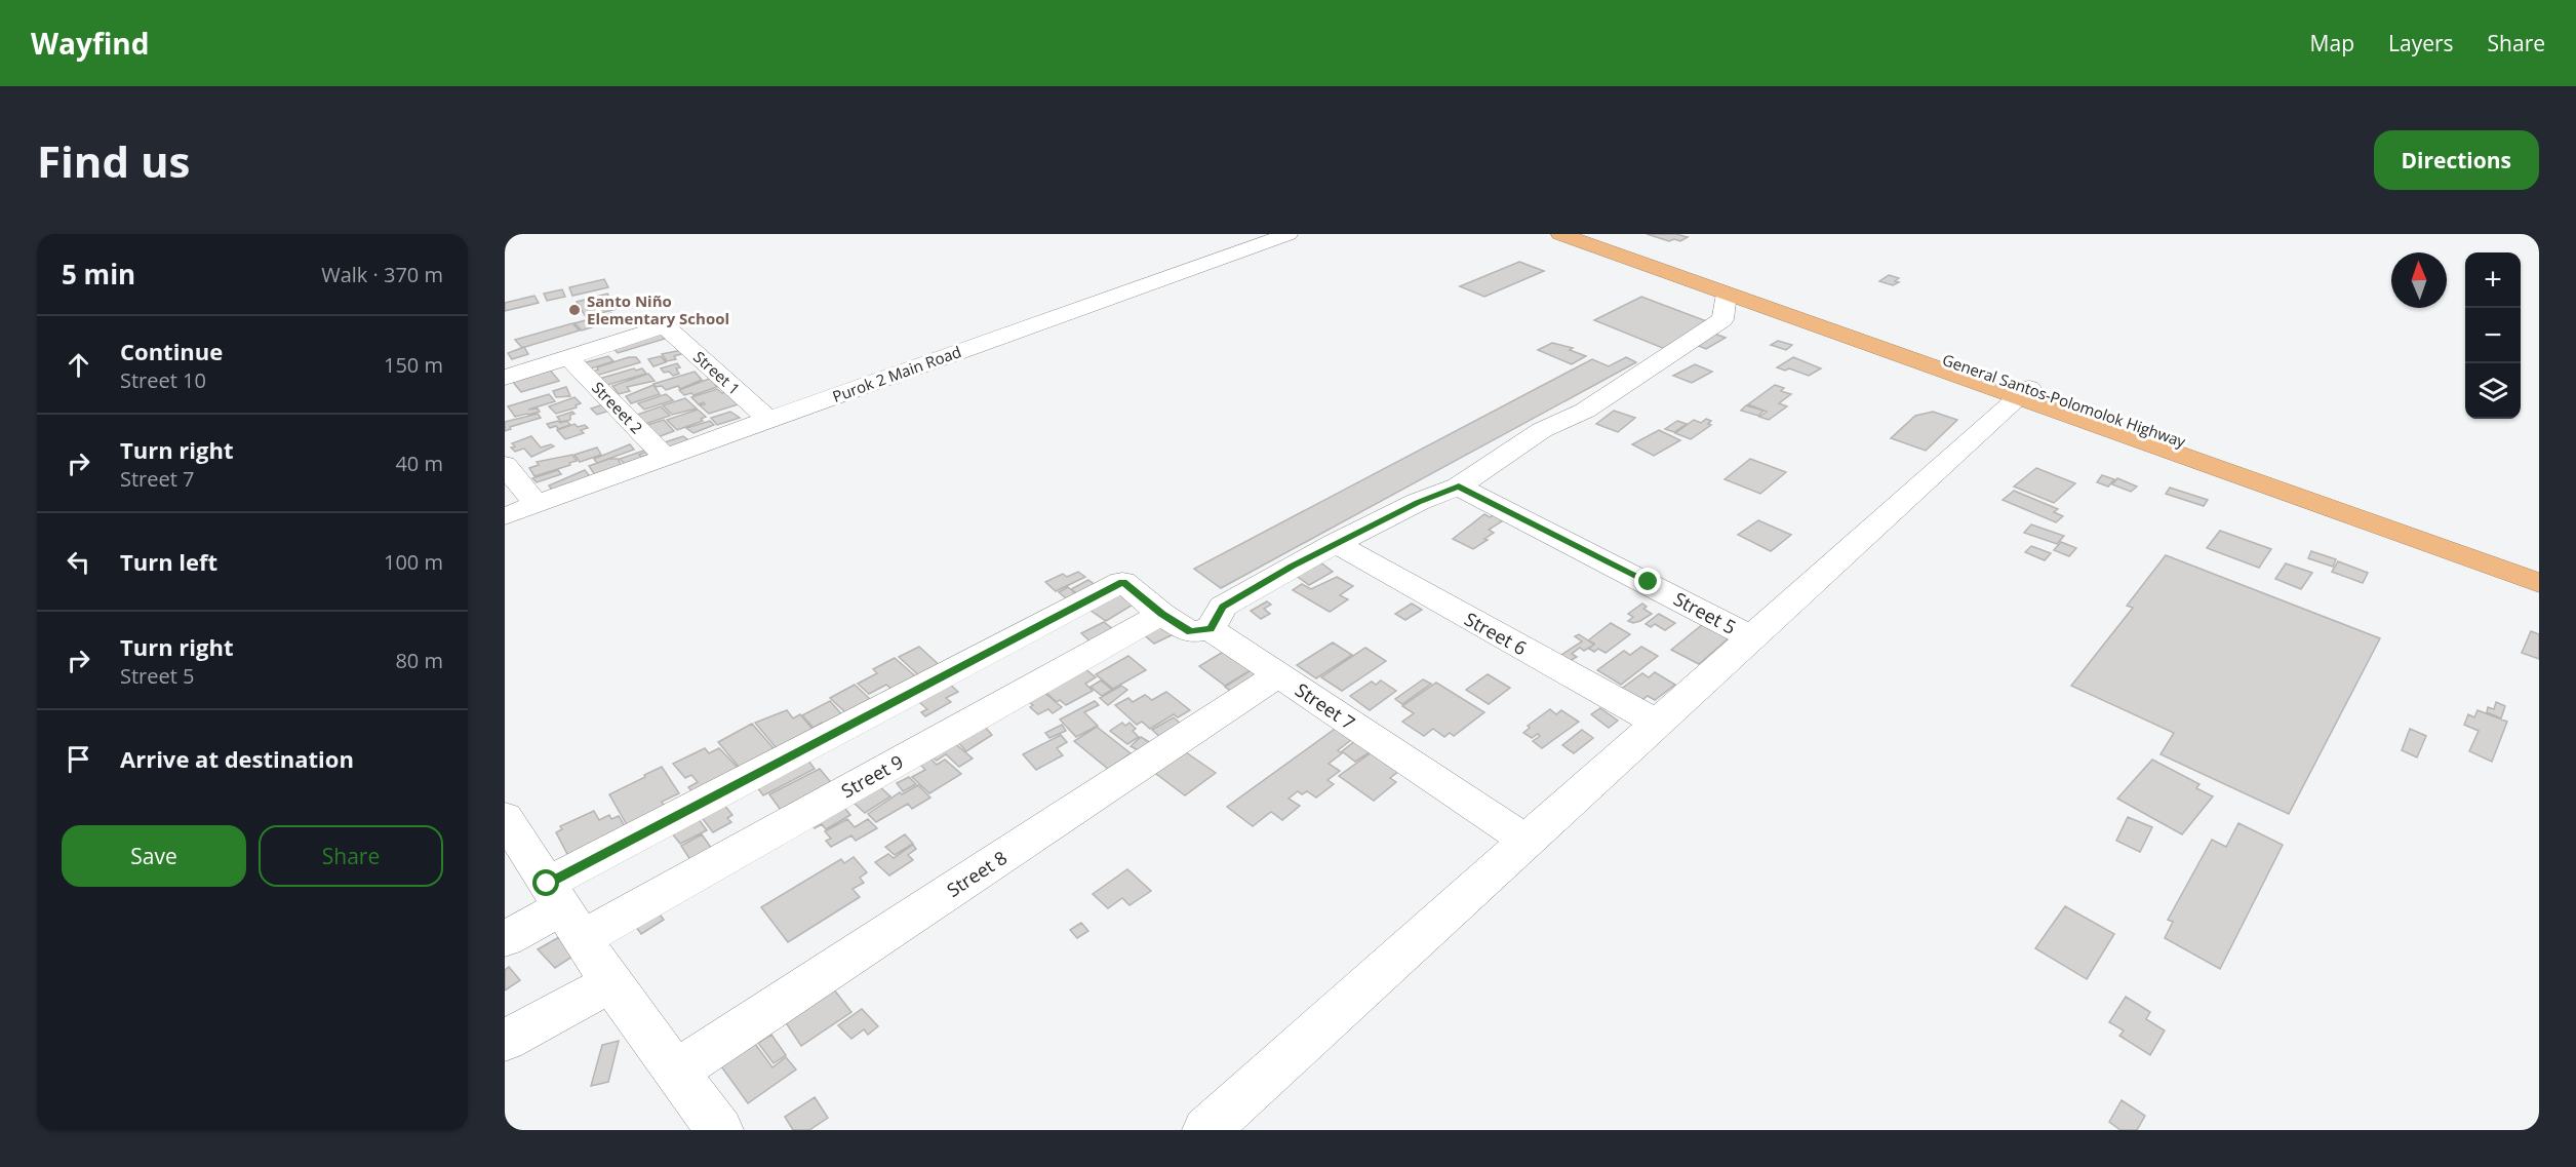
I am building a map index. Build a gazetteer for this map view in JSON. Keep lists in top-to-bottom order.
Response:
{
  "streets": {
    "highway": ["General Santos-Polomolok Highway"],
    "street": [
      "Street 1",
      "Purok 2 Main Road",
      "Streeet 2",
      "Street 5",
      "Street 6",
      "Street 7",
      "Street 9",
      "Street 8"
    ]
  },
  "crossings": [
    ["Street 1", "Purok 2 Main Road"],
    ["Street 1", "Streeet 2"],
    ["Purok 2 Main Road", "Streeet 2"],
    ["Street 7", "Street 9"],
    ["Street 7", "Street 8"]
  ],
  "places": ["Santo Niño Elementary School"],
  "north": "top",
  "page": {
    "header": "Wayfind",
    "nav": ["Map", "Layers", "Share"],
    "buttons": [
      "Directions",
      ["Save", "Share"]
    ],
    "title": "Find us",
    "heading": ["5 min", "Walk · 370 m"],
    "map_buttons": ["+", "−"],
    "list": [
      ["Continue", "Street 10", "150 m"],
      ["Turn right", "Street 7", "40 m"],
      ["Turn left", "100 m"],
      ["Turn right", "Street 5", "80 m"],
      "Arrive at destination"
    ]
  }
}
